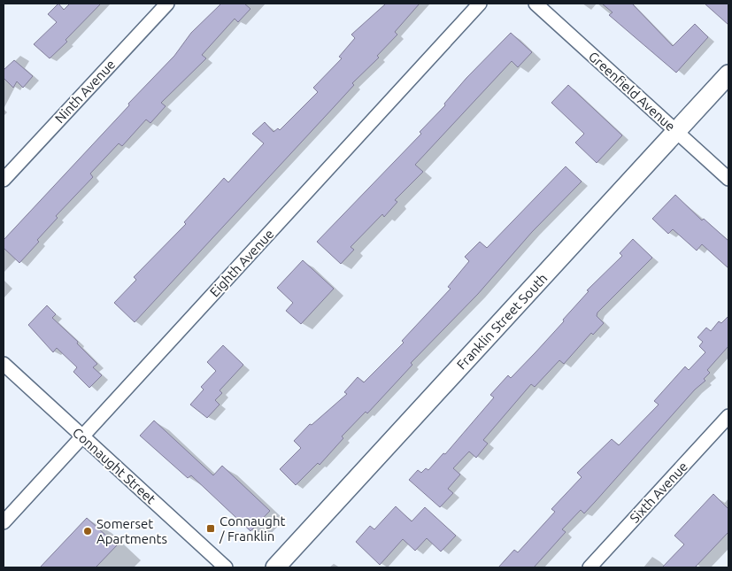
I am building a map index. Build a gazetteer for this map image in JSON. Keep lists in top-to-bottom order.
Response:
{
  "streets": {
    "street": [
      "Ninth Avenue",
      "Greenfield Avenue",
      "Eighth Avenue",
      "Franklin Street South",
      "Connaught Street",
      "Sixth Avenue"
    ]
  },
  "crossings": [
    ["Greenfield Avenue", "Franklin Street South"],
    ["Eighth Avenue", "Connaught Street"]
  ],
  "places": {
    "transit": ["Connaught / Franklin"],
    "other": ["Somerset Apartments"]
  }
}
